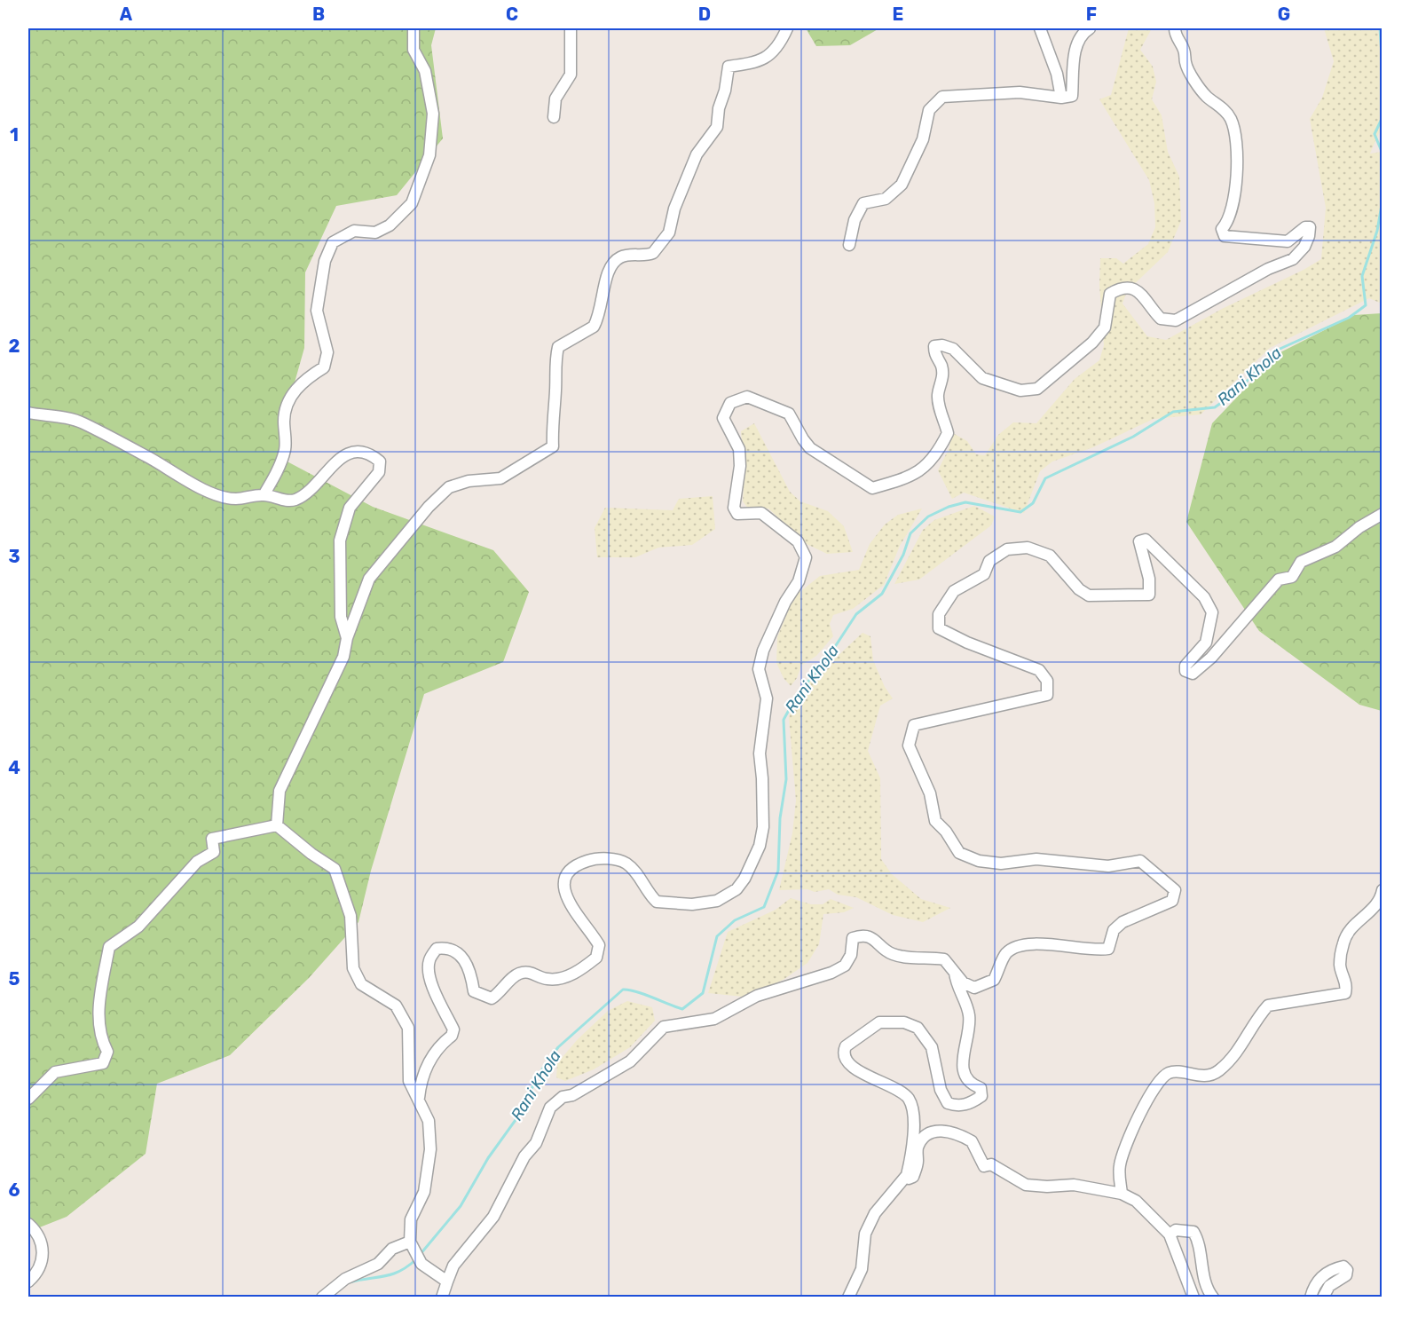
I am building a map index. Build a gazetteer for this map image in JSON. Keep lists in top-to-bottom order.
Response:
{
  "water": ["Rani Khola"],
  "grid": {
    "columns": [
      "A",
      "B",
      "C",
      "D",
      "E",
      "F",
      "G"
    ],
    "rows": [
      "1",
      "2",
      "3",
      "4",
      "5",
      "6"
    ]
  }
}
